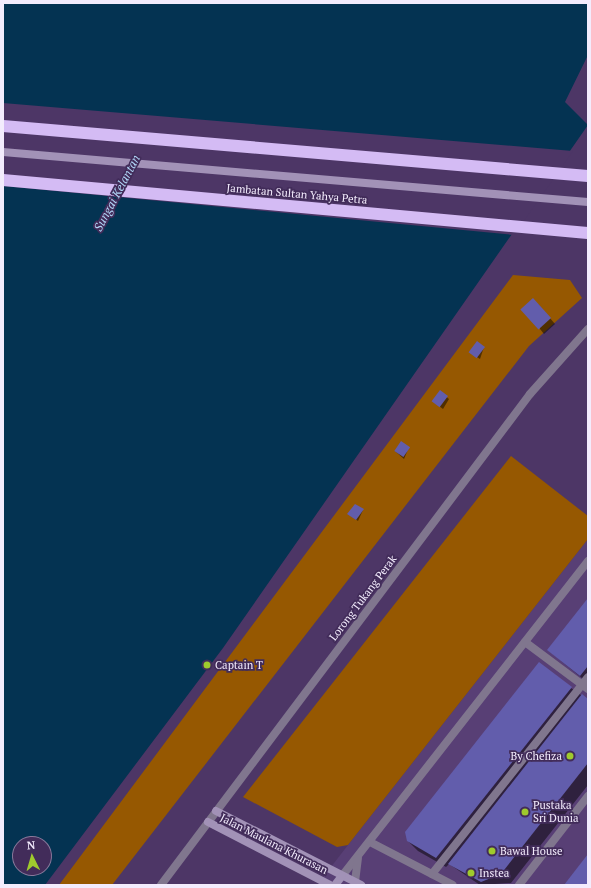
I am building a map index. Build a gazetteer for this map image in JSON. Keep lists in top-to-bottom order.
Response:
{
  "streets": {
    "highway": ["Jambatan Sultan Yahya Petra"],
    "main road": ["Jalan Maulana Khurasan"],
    "street": ["Lorong Tukang Perak"]
  },
  "crossings": [
    ["Lorong Tukang Perak", "Jalan Maulana Khurasan"]
  ],
  "water": ["Sungai Kelantan"],
  "places": [
    "Captain T",
    "By Chefiza",
    "Pustaka Sri Dunia",
    "Bawal House",
    "Instea"
  ],
  "north": "top"
}
